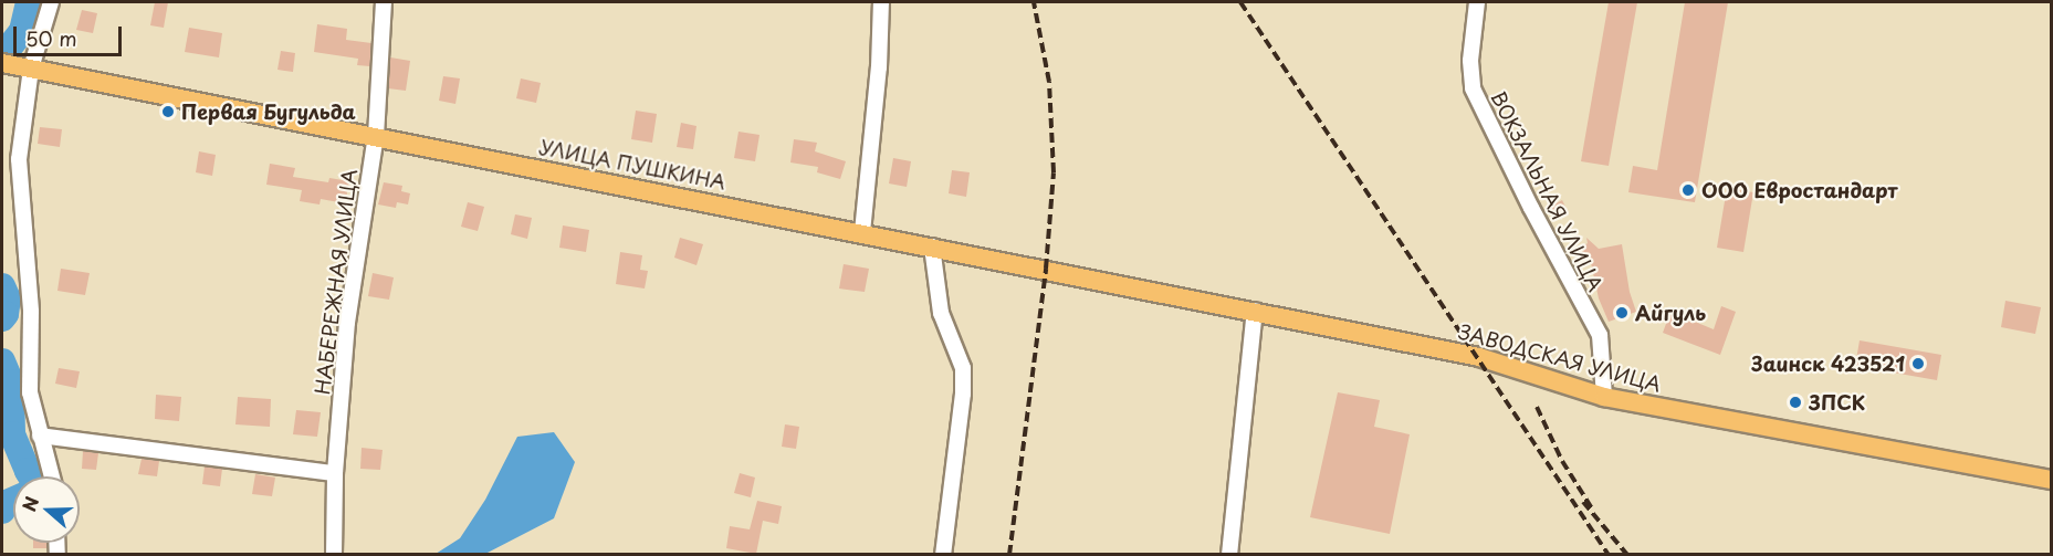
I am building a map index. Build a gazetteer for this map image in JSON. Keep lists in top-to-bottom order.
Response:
{
  "streets": {
    "main road": ["УЛИЦА ПУШКИНА", "ЗАВОДСКАЯ УЛИЦА"],
    "street": ["ВОКЗАЛЬНАЯ УЛИЦА", "НАБЕРЕЖНАЯ УЛИЦА"]
  },
  "crossings": [
    ["УЛИЦА ПУШКИНА", "НАБЕРЕЖНАЯ УЛИЦА"],
    ["УЛИЦА ПУШКИНА", "ЗАВОДСКАЯ УЛИЦА"],
    ["ВОКЗАЛЬНАЯ УЛИЦА", "ЗАВОДСКАЯ УЛИЦА"]
  ],
  "places": [
    "Первая Бугульда",
    "ООО Евростандарт",
    "Айгуль",
    "Заинск 423521",
    "ЗПСК"
  ],
  "scale_bar": "50 m",
  "north": "left"
}
